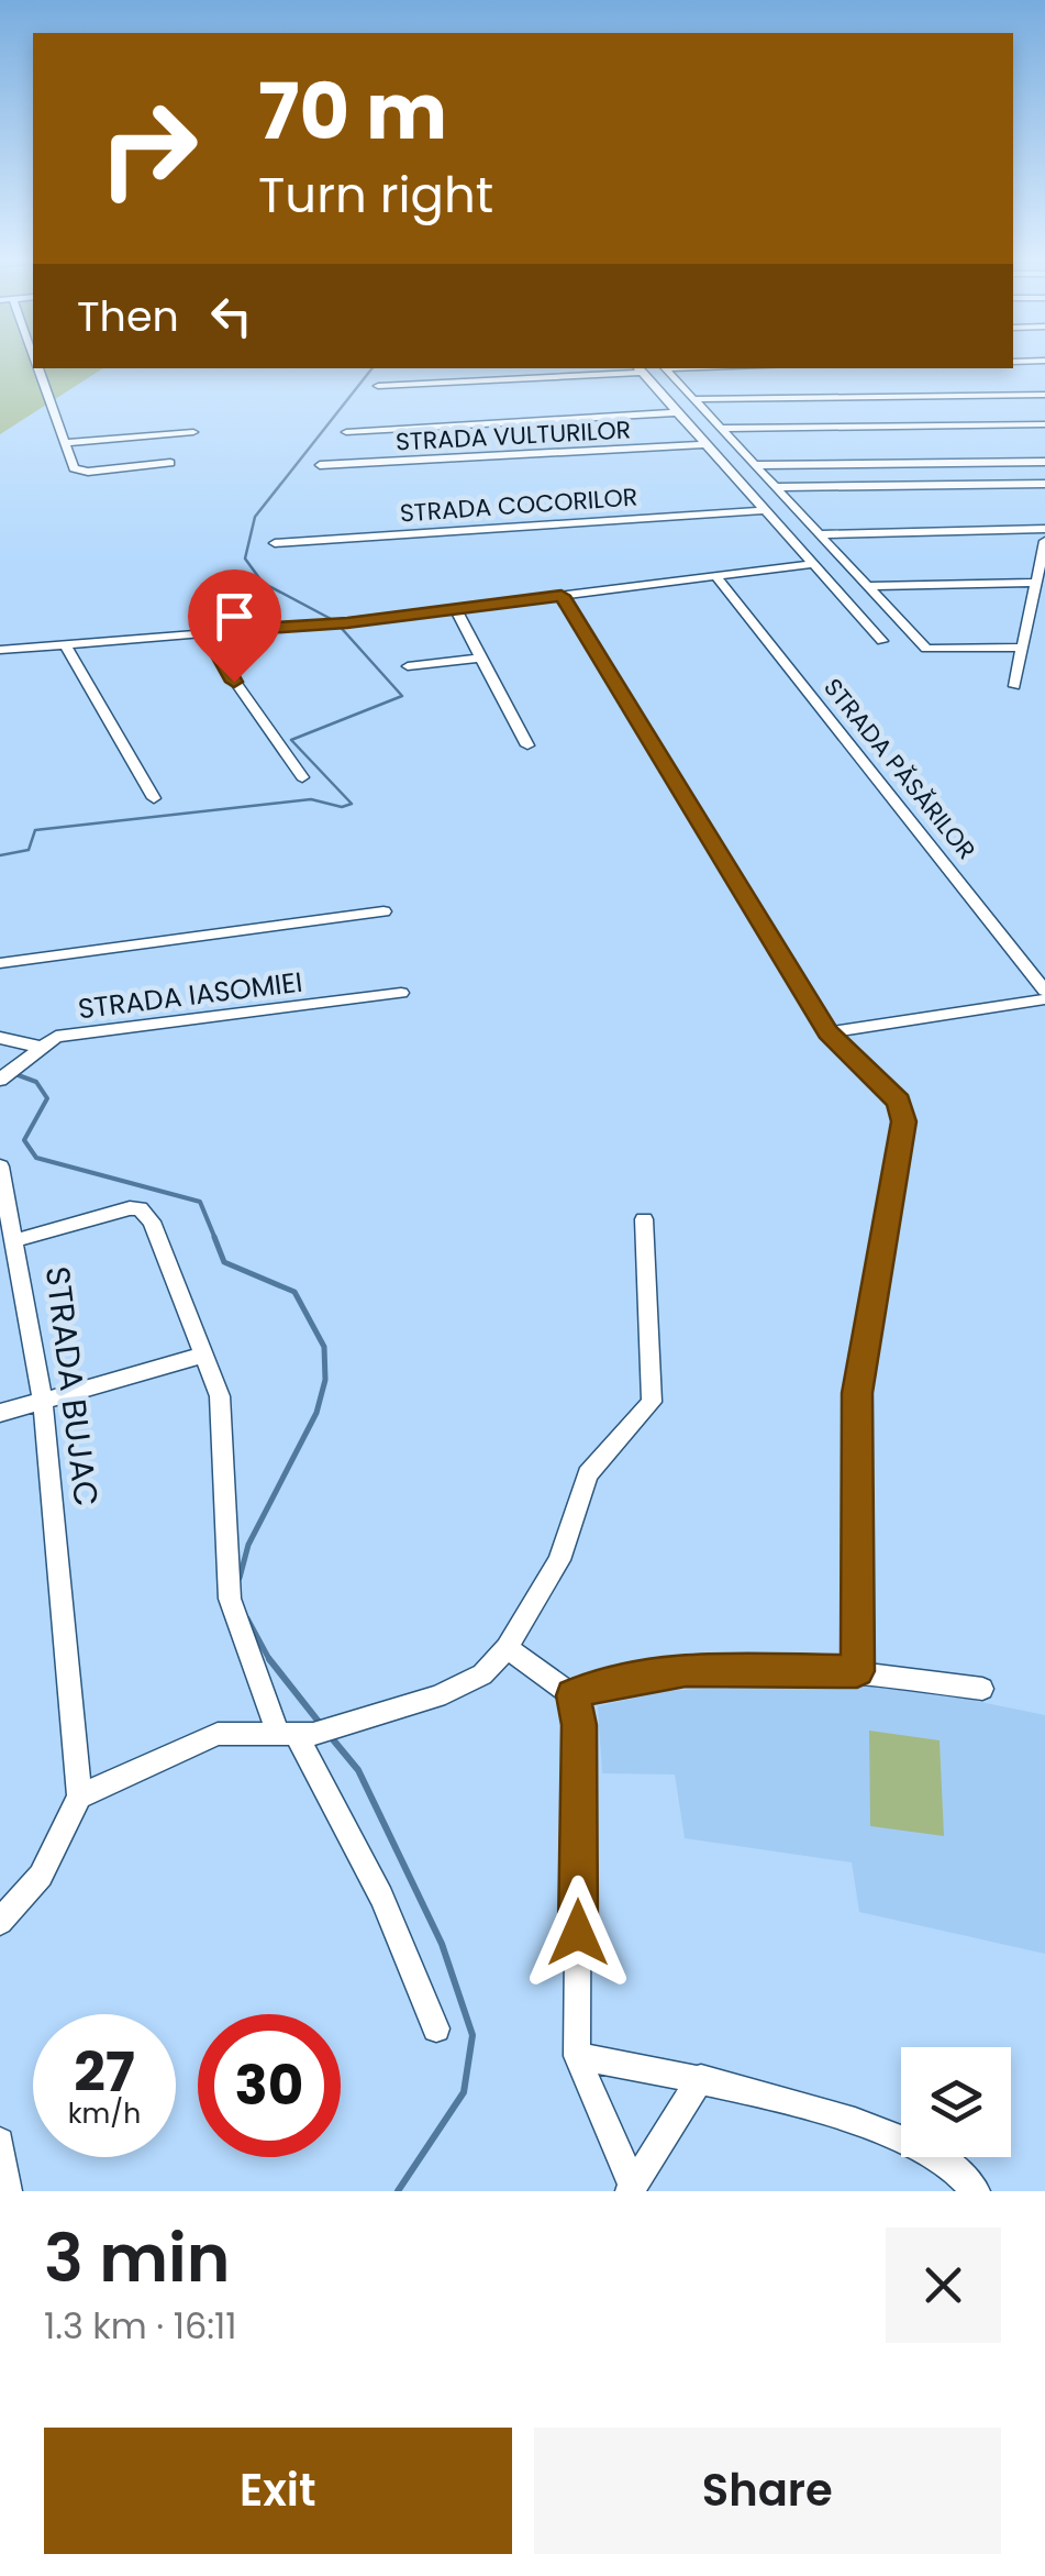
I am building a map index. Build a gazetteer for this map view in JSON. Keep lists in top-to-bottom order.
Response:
{
  "streets": {
    "street": [
      "STRADA VULTURILOR",
      "STRADA COCORILOR",
      "STRADA PĂSĂRILOR",
      "STRADA IASOMIEI",
      "STRADA BUJAC"
    ]
  },
  "page": {
    "turn": ["70 m", "Turn right"],
    "then": "Then",
    "speed": "27 km/h",
    "limit": "30",
    "heading": ["3 min", "1.3 km · 16:11"],
    "buttons": ["Exit", "Share"]
  }
}
